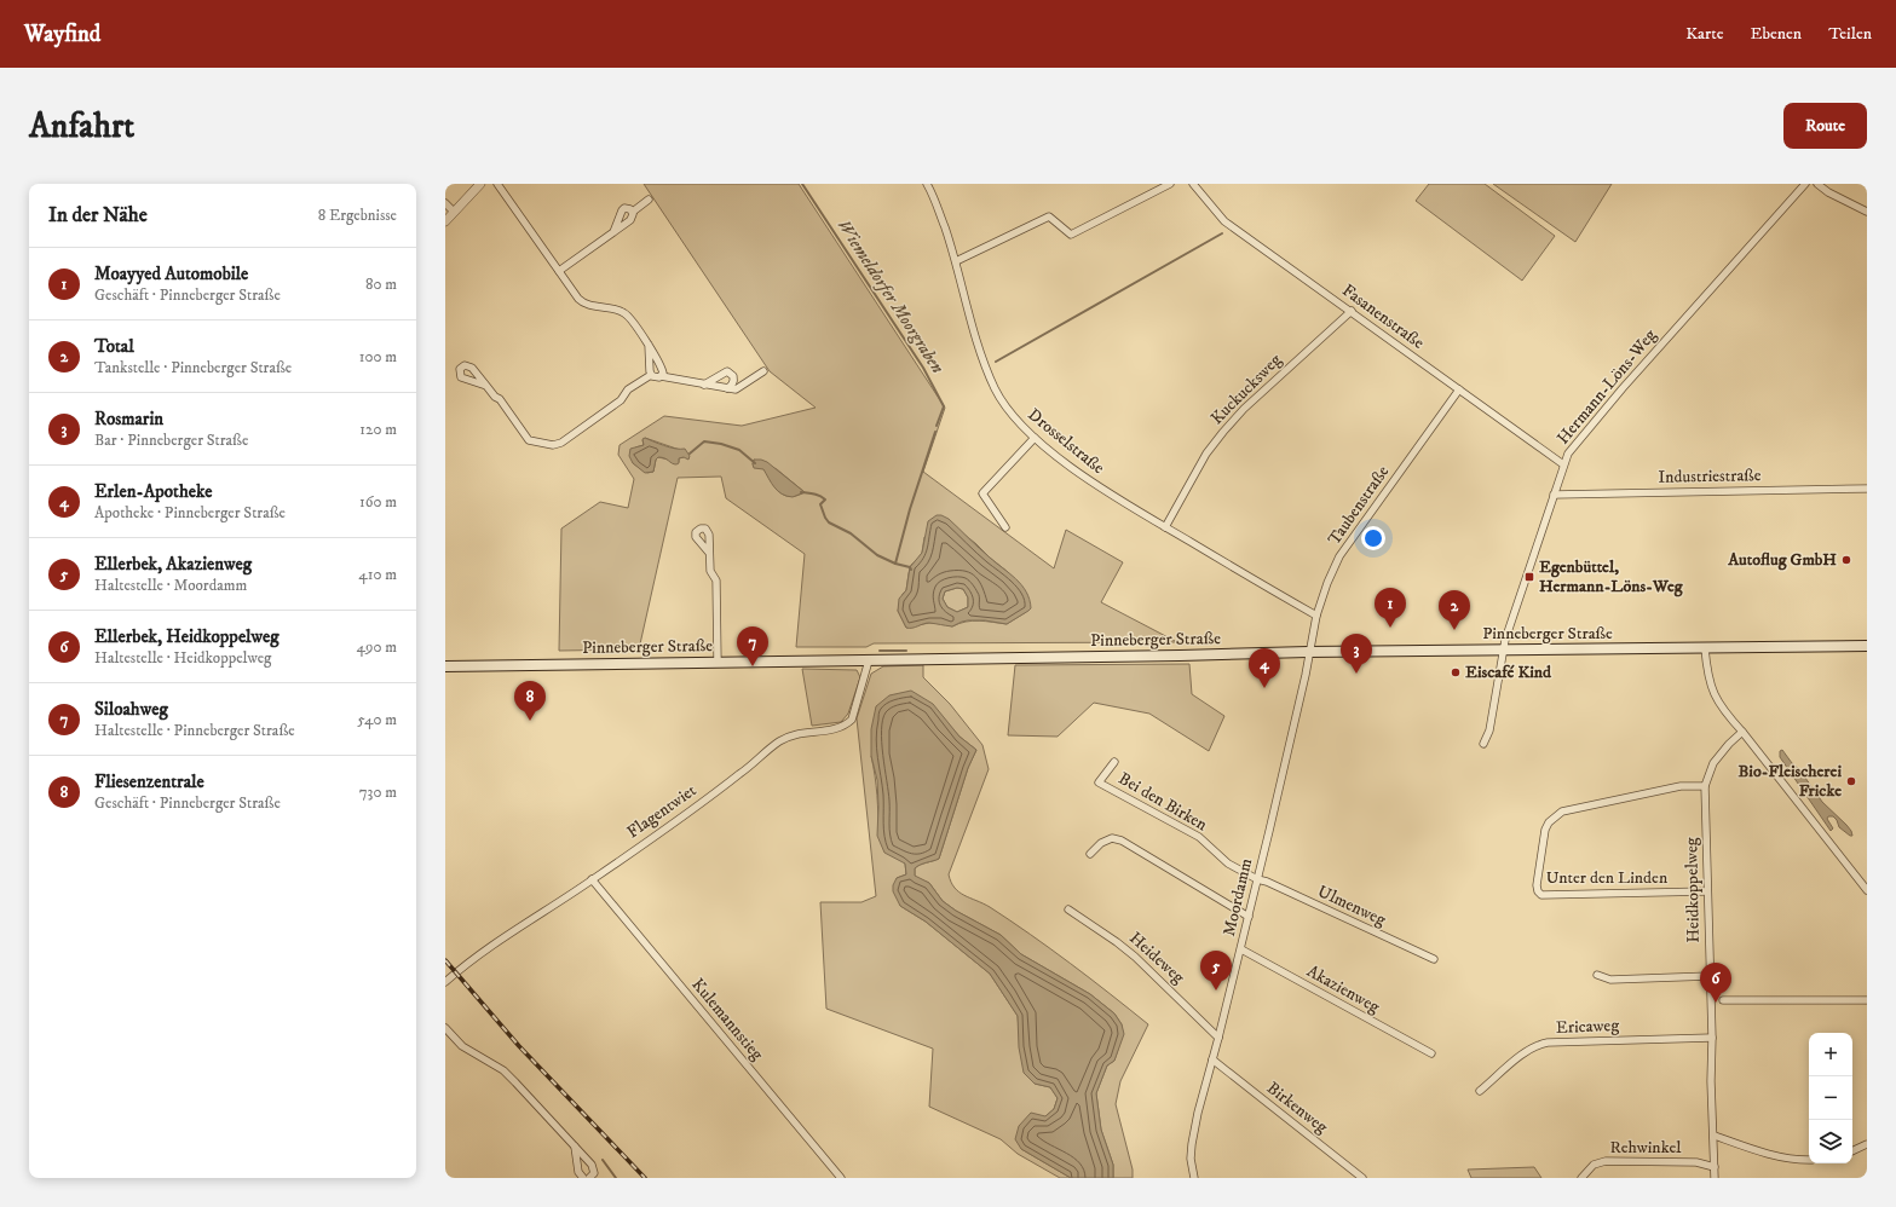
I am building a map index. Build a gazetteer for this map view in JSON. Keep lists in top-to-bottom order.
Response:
{
  "streets": {
    "main road": ["Pinneberger Straße"],
    "street": [
      "Fasanenstraße",
      "Hermann-Löns-Weg",
      "Kuckucksweg",
      "Drosselstraße",
      "Industriestraße",
      "Taubenstraße",
      "Bei den Birken",
      "Flagentwiet",
      "Unter den Linden",
      "Heidkoppelweg",
      "Moordamm",
      "Ulmenweg",
      "Heideweg",
      "Akazienweg",
      "Kulemannstieg",
      "Ericaweg",
      "Birkenweg",
      "Rehwinkel"
    ]
  },
  "crossings": [
    ["Fasanenstraße", "Hermann-Löns-Weg"],
    ["Fasanenstraße", "Kuckucksweg"],
    ["Fasanenstraße", "Taubenstraße"],
    ["Hermann-Löns-Weg", "Industriestraße"],
    ["Hermann-Löns-Weg", "Pinneberger Straße"],
    ["Kuckucksweg", "Drosselstraße"],
    ["Drosselstraße", "Taubenstraße"],
    ["Taubenstraße", "Pinneberger Straße"],
    ["Taubenstraße", "Moordamm"],
    ["Pinneberger Straße", "Flagentwiet"],
    ["Pinneberger Straße", "Moordamm"],
    ["Bei den Birken", "Moordamm"],
    ["Bei den Birken", "Ulmenweg"],
    ["Flagentwiet", "Kulemannstieg"],
    ["Unter den Linden", "Heidkoppelweg"],
    ["Heidkoppelweg", "Ericaweg"],
    ["Heidkoppelweg", "Rehwinkel"],
    ["Moordamm", "Ulmenweg"],
    ["Moordamm", "Heideweg"],
    ["Moordamm", "Akazienweg"],
    ["Moordamm", "Birkenweg"]
  ],
  "water": ["Wiemeldorfer Moorgraben"],
  "places": {
    "other": ["Autoflug GmbH", "Eiscafé Kind", "Bio-Fleischerei Fricke"],
    "transit": ["Egenbüttel, Hermann-Löns-Weg"]
  },
  "page": {
    "header": "Wayfind",
    "nav": ["Karte", "Ebenen", "Teilen"],
    "buttons": "Route",
    "title": "Anfahrt",
    "heading": ["In der Nähe", "8 Ergebnisse"],
    "list": [
      {
        "mark": "1",
        "name": "Moayyed Automobile",
        "note": "Geschäft · Pinneberger Straße",
        "value": "80 m"
      },
      {
        "mark": "2",
        "name": "Total",
        "note": "Tankstelle · Pinneberger Straße",
        "value": "100 m"
      },
      {
        "mark": "3",
        "name": "Rosmarin",
        "note": "Bar · Pinneberger Straße",
        "value": "120 m"
      },
      {
        "mark": "4",
        "name": "Erlen-Apotheke",
        "note": "Apotheke · Pinneberger Straße",
        "value": "160 m"
      },
      {
        "mark": "5",
        "name": "Ellerbek, Akazienweg",
        "note": "Haltestelle · Moordamm",
        "value": "410 m"
      },
      {
        "mark": "6",
        "name": "Ellerbek, Heidkoppelweg",
        "note": "Haltestelle · Heidkoppelweg",
        "value": "490 m"
      },
      {
        "mark": "7",
        "name": "Siloahweg",
        "note": "Haltestelle · Pinneberger Straße",
        "value": "540 m"
      },
      {
        "mark": "8",
        "name": "Fliesenzentrale",
        "note": "Geschäft · Pinneberger Straße",
        "value": "730 m"
      }
    ],
    "pins": [
      "1",
      "2",
      "7",
      "3",
      "4",
      "8",
      "5",
      "6"
    ],
    "map_buttons": ["+", "−"]
  }
}
